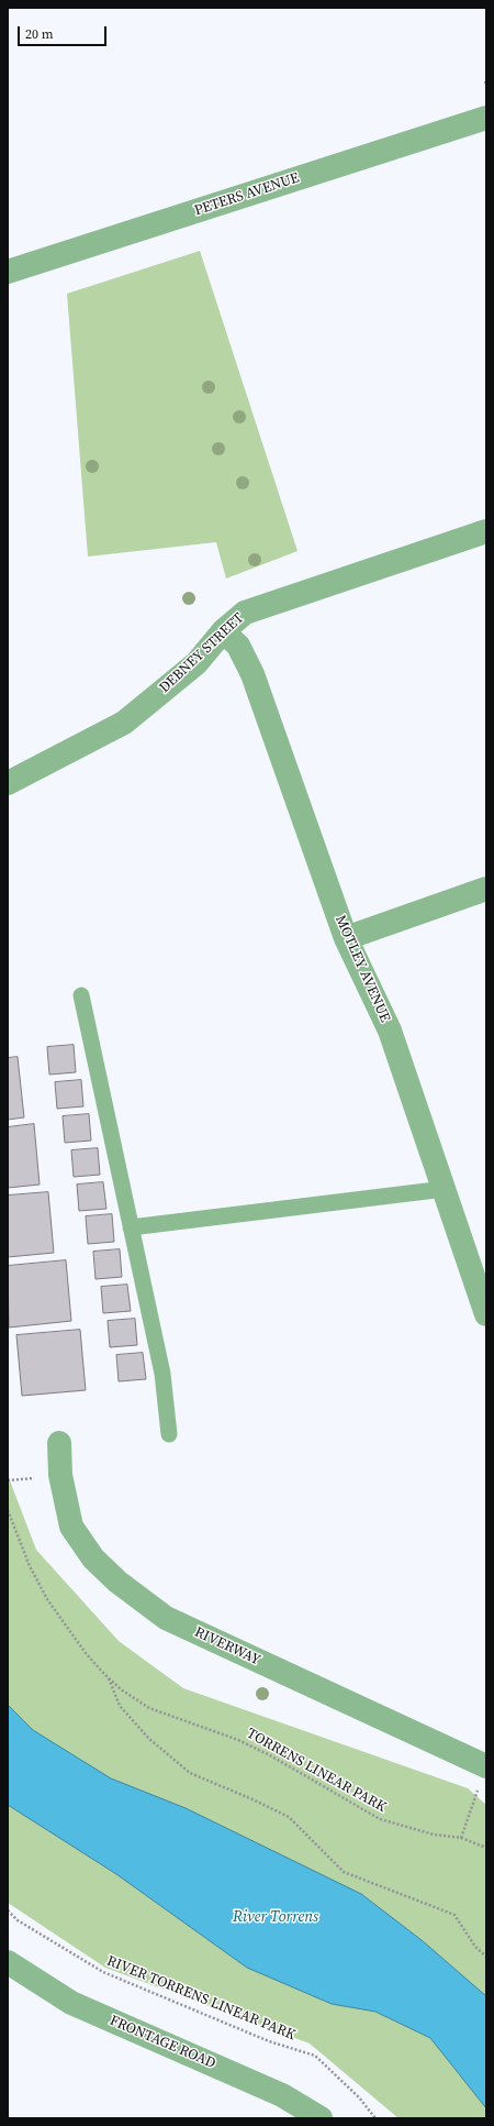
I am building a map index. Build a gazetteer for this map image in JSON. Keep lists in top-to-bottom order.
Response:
{
  "streets": {
    "street": [
      "PETERS AVENUE",
      "DEBNEY STREET",
      "MOTLEY AVENUE",
      "RIVERWAY",
      "FRONTAGE ROAD"
    ],
    "path": ["TORRENS LINEAR PARK", "RIVER TORRENS LINEAR PARK"]
  },
  "crossings": [
    ["DEBNEY STREET", "MOTLEY AVENUE"]
  ],
  "water": ["River Torrens"],
  "scale_bar": "20 m"
}
